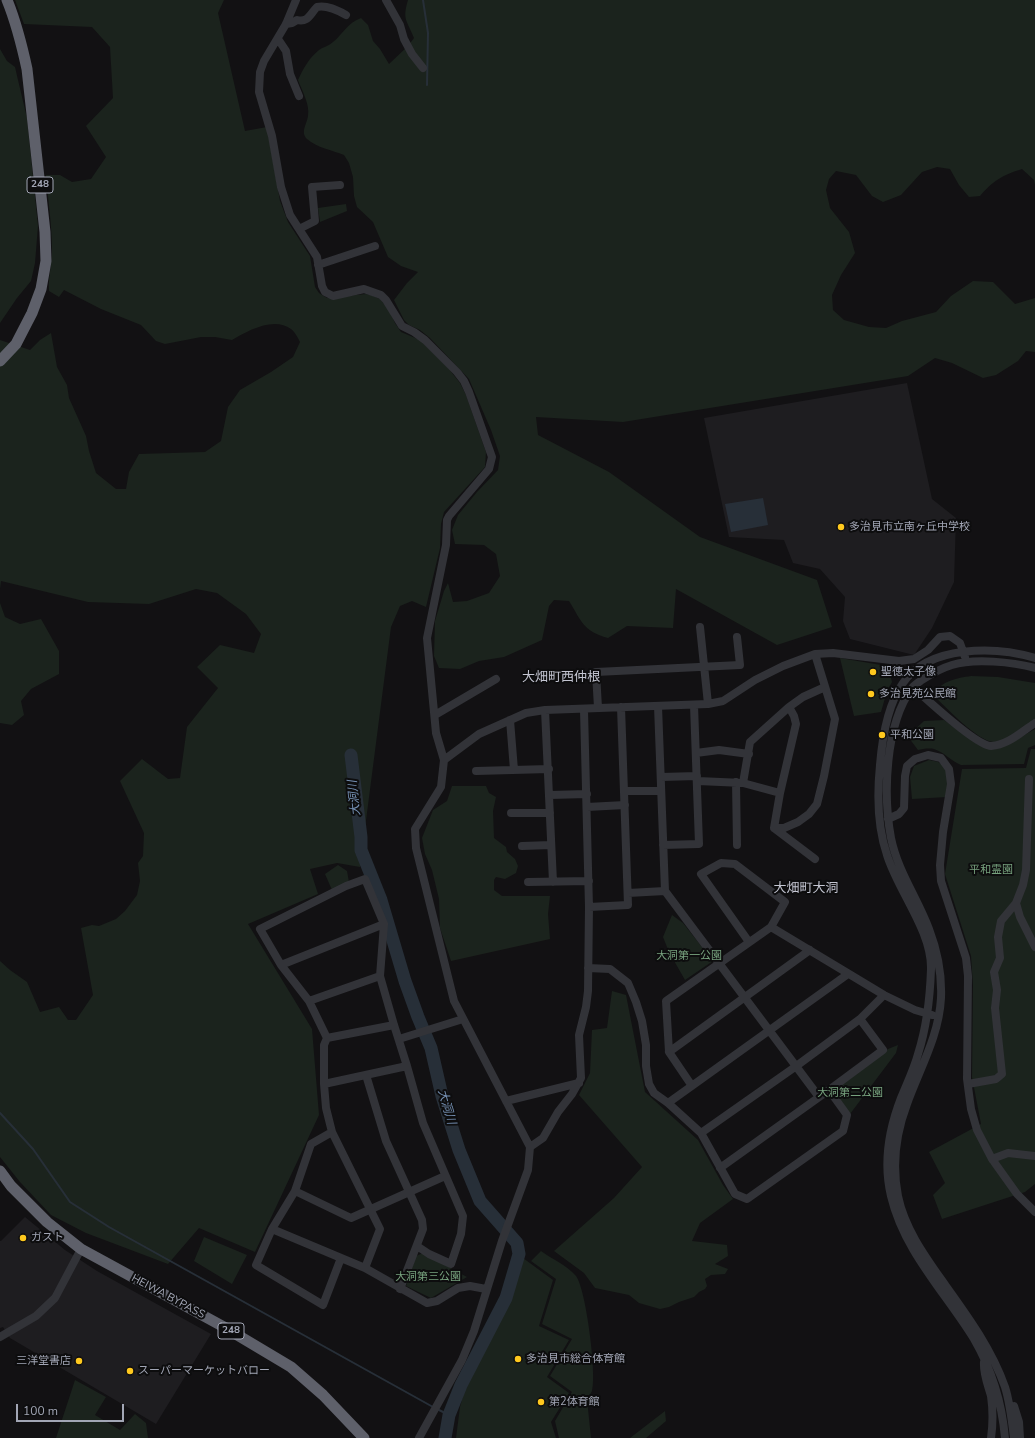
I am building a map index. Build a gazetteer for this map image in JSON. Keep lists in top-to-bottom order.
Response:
{
  "streets": {
    "highway": ["248", "HEIWA BYPASS"]
  },
  "crossings": [
    ["248", "HEIWA BYPASS"]
  ],
  "districts": ["大畑町西仲根", "大畑町大洞"],
  "water": ["大洞川"],
  "parks": [
    "平和霊園",
    "大洞第一公園",
    "大洞第二公園",
    "大洞第三公園"
  ],
  "places": [
    "多治見市立南ヶ丘中学校",
    "聖徳太子像",
    "多治見苑公民館",
    "平和公園",
    "ガスト",
    "多治見市総合体育館",
    "三洋堂書店",
    "スーパーマーケットバロー",
    "第2体育館"
  ],
  "scale_bar": "100 m"
}
